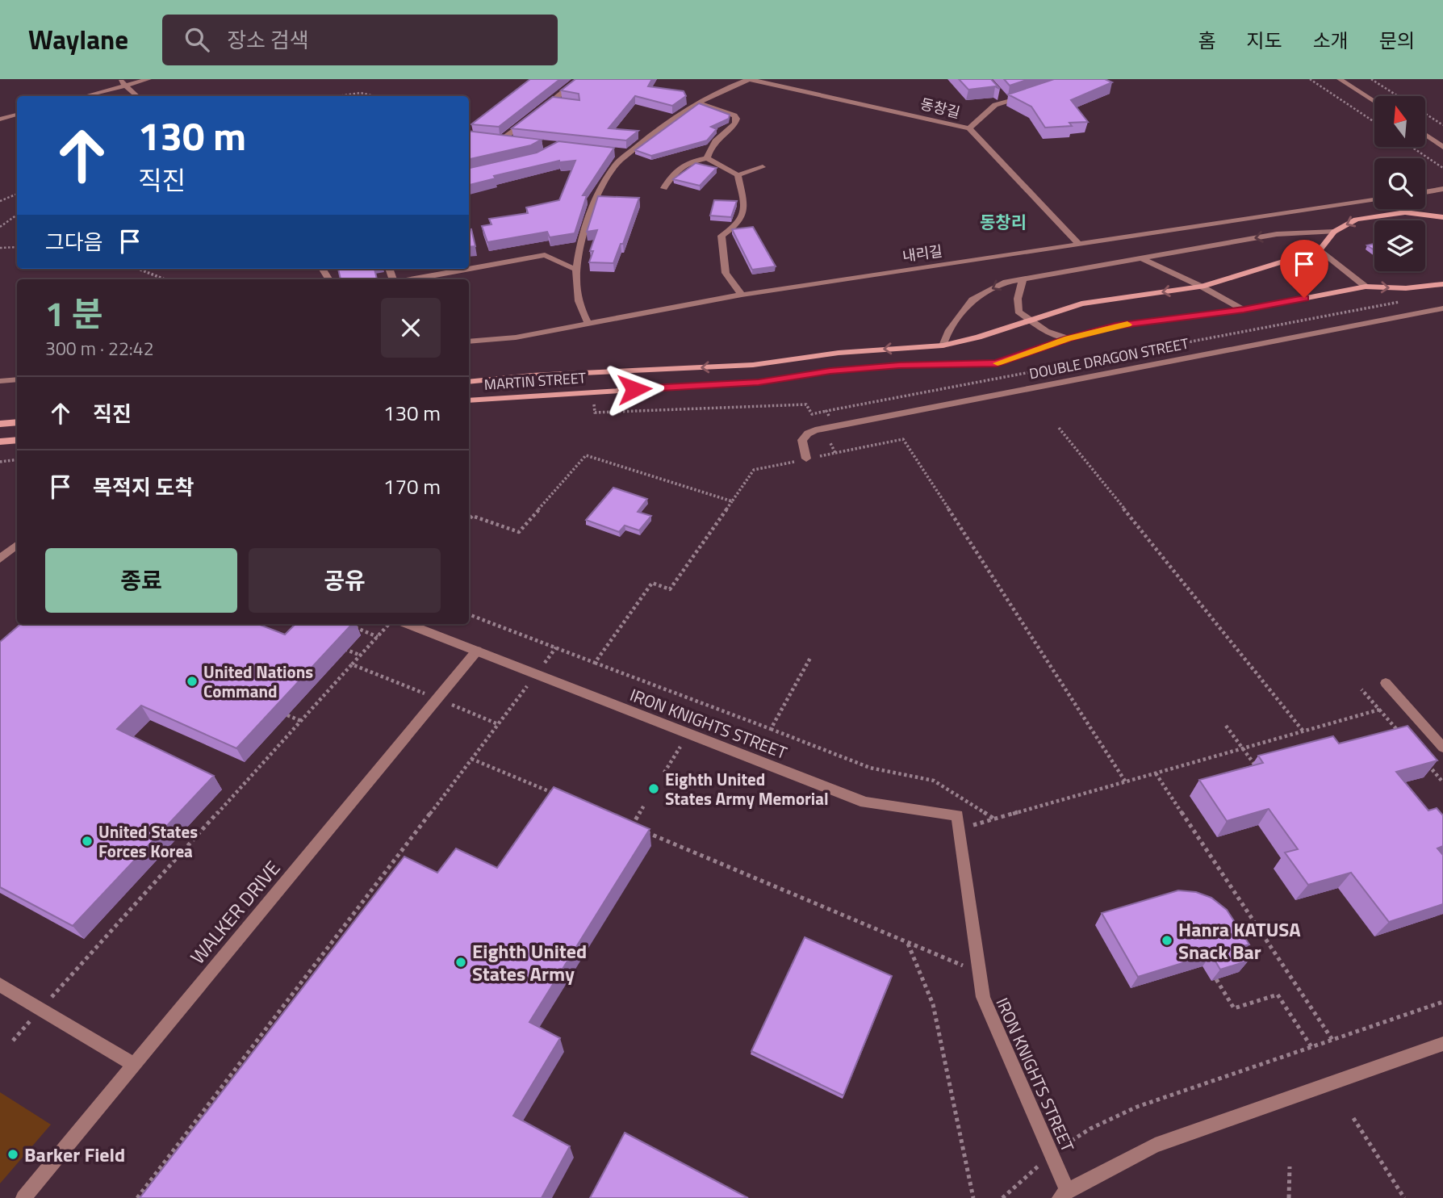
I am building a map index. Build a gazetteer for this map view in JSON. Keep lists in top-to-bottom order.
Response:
{
  "streets": {
    "main road": ["MARTIN STREET"],
    "street": [
      "동창길",
      "내리길",
      "DOUBLE DRAGON STREET",
      "IRON KNIGHTS STREET",
      "WALKER DRIVE"
    ]
  },
  "crossings": [
    ["동창길", "내리길"],
    ["IRON KNIGHTS STREET", "WALKER DRIVE"]
  ],
  "districts": ["동창리"],
  "places": [
    "United Nations Command",
    "Eighth United States Army Memorial",
    "United States Forces Korea",
    "Hanra KATUSA Snack Bar",
    "Eighth United States Army",
    "Barker Field"
  ],
  "north": "top",
  "page": {
    "header": "Waylane",
    "search": "장소 검색",
    "nav": [
      "홈",
      "지도",
      "소개",
      "문의"
    ],
    "turn": ["130 m", "직진"],
    "then": "그다음",
    "heading": ["1 분", "300 m · 22:42"],
    "list": [
      {
        "name": "직진",
        "value": "130 m"
      },
      {
        "name": "목적지 도착",
        "value": "170 m"
      }
    ],
    "buttons": ["종료", "공유"]
  }
}
